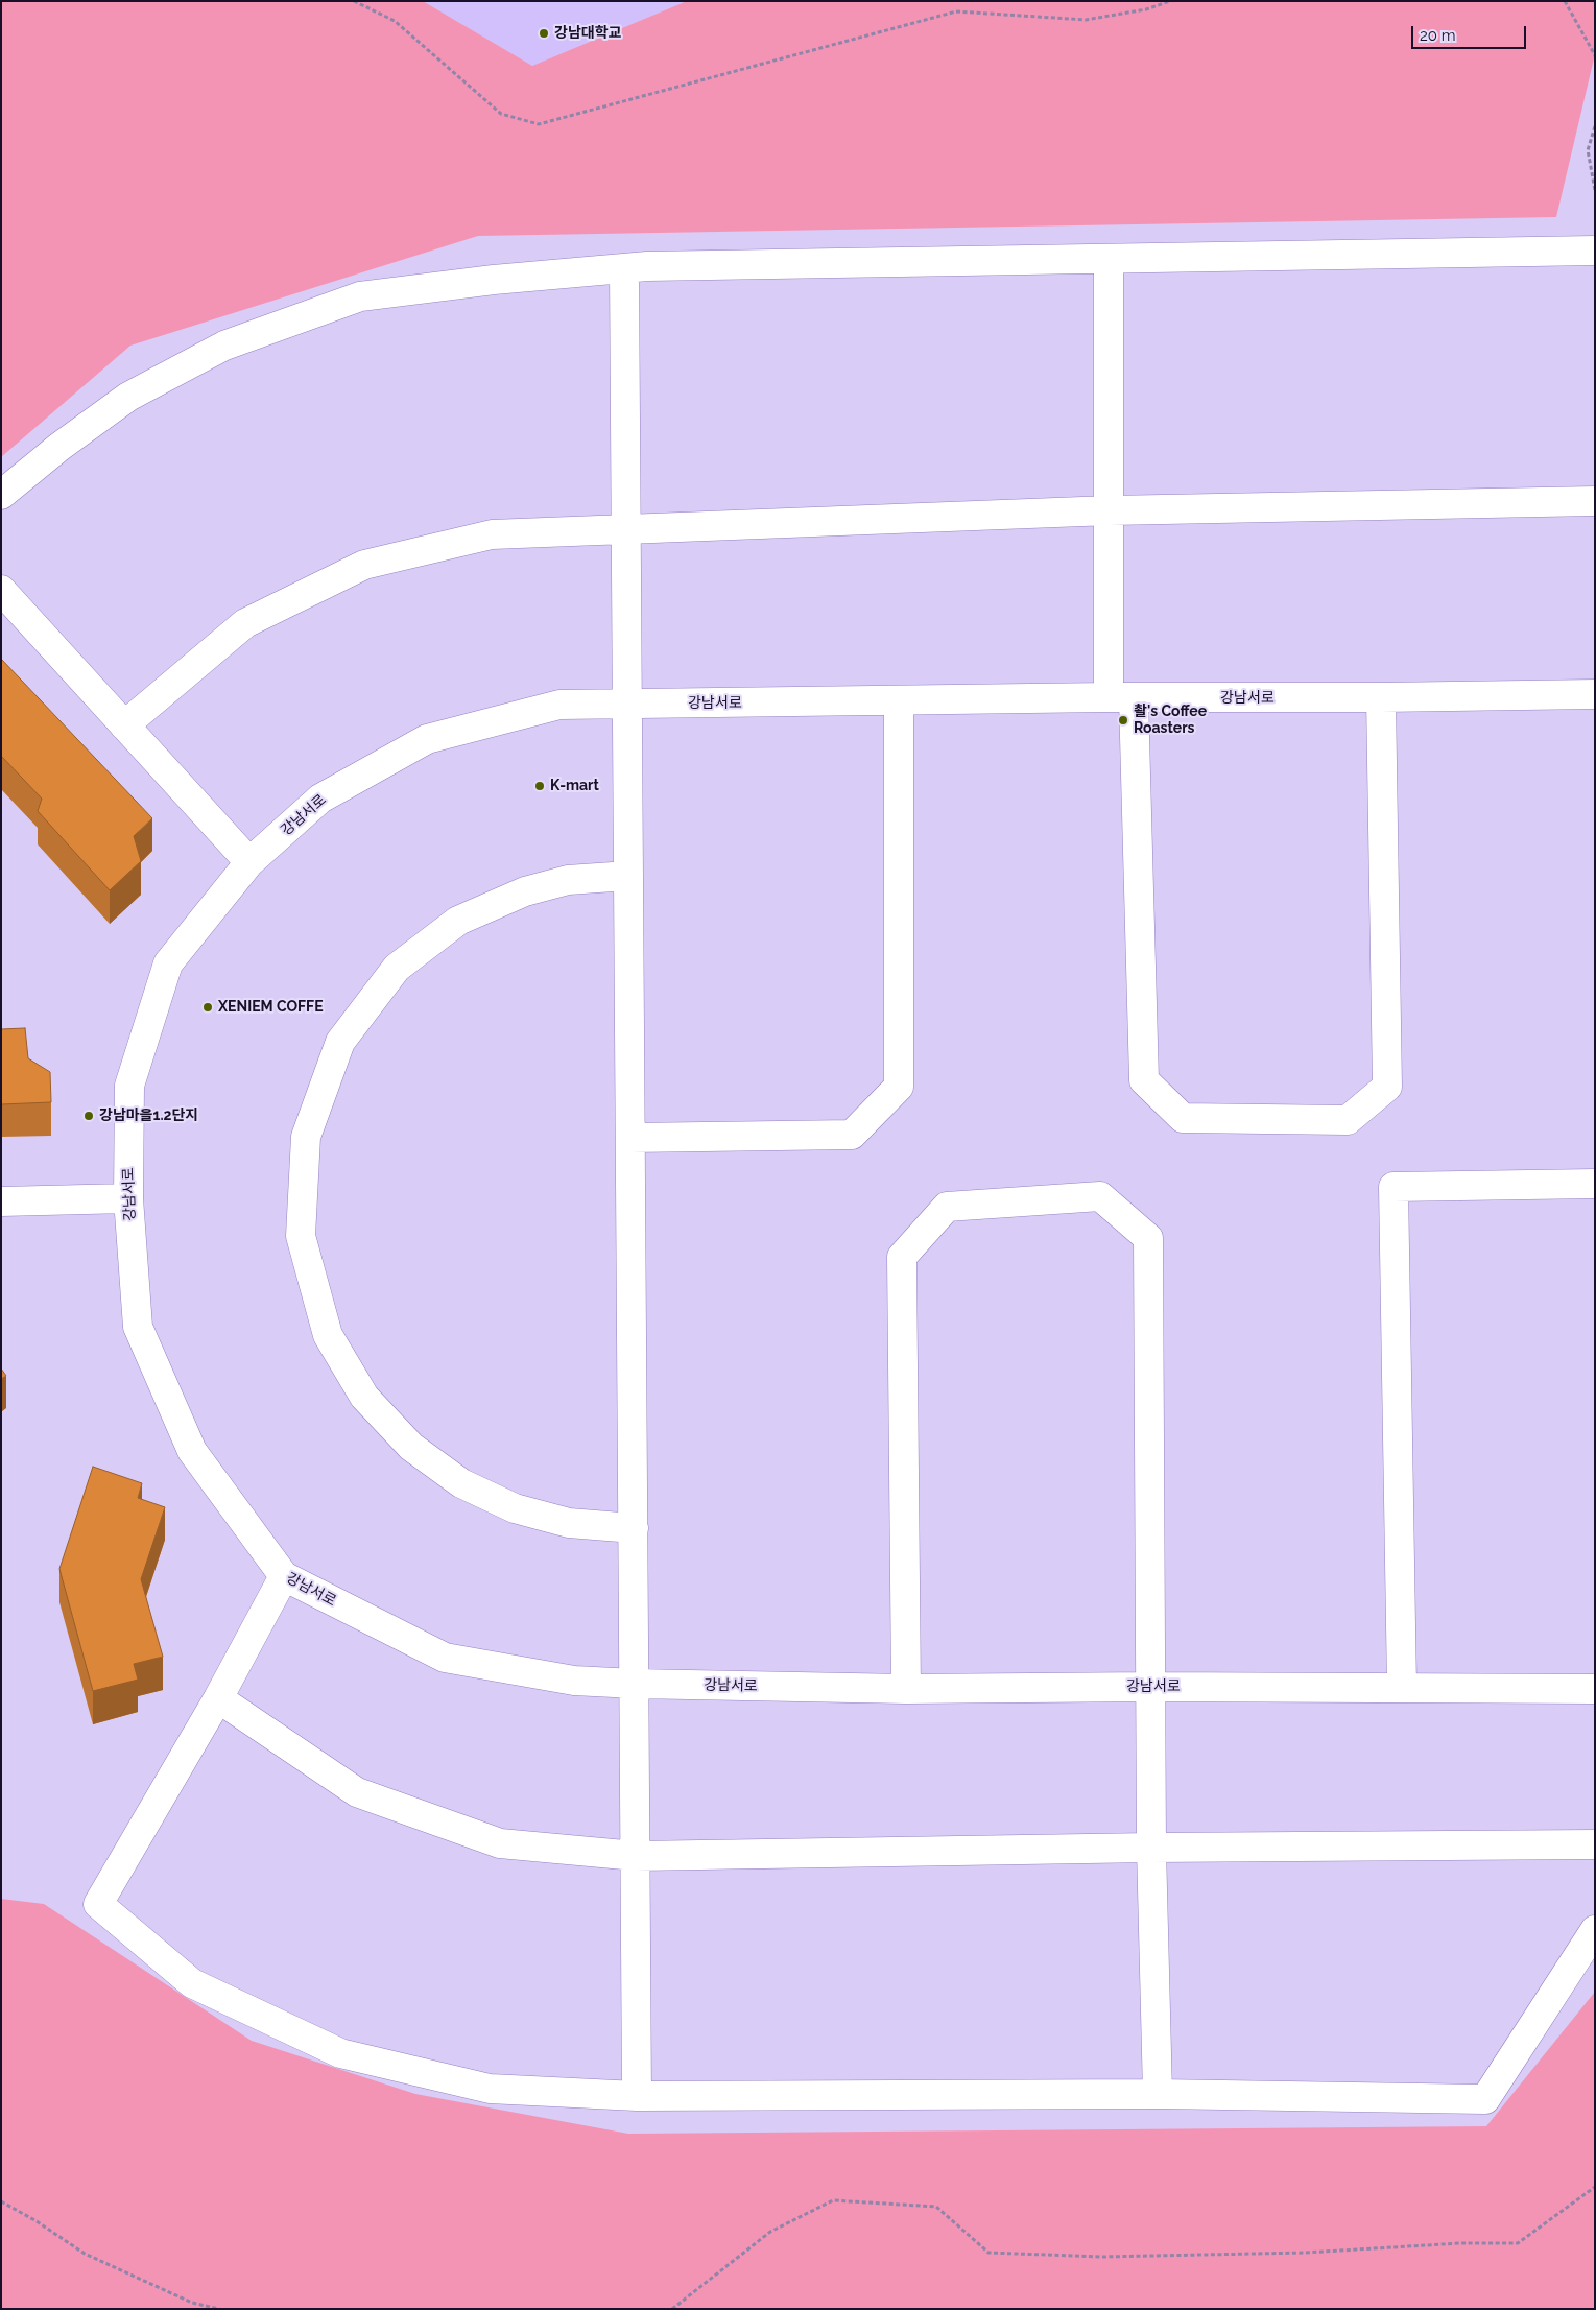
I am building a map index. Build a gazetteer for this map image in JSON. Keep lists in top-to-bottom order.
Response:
{
  "streets": {
    "street": ["강남서로"]
  },
  "places": [
    "강남대학교",
    "촬's Coffee Roasters",
    "K-mart",
    "XENIEM COFFE",
    "강남마을1.2단지"
  ],
  "scale_bar": "20 m"
}
